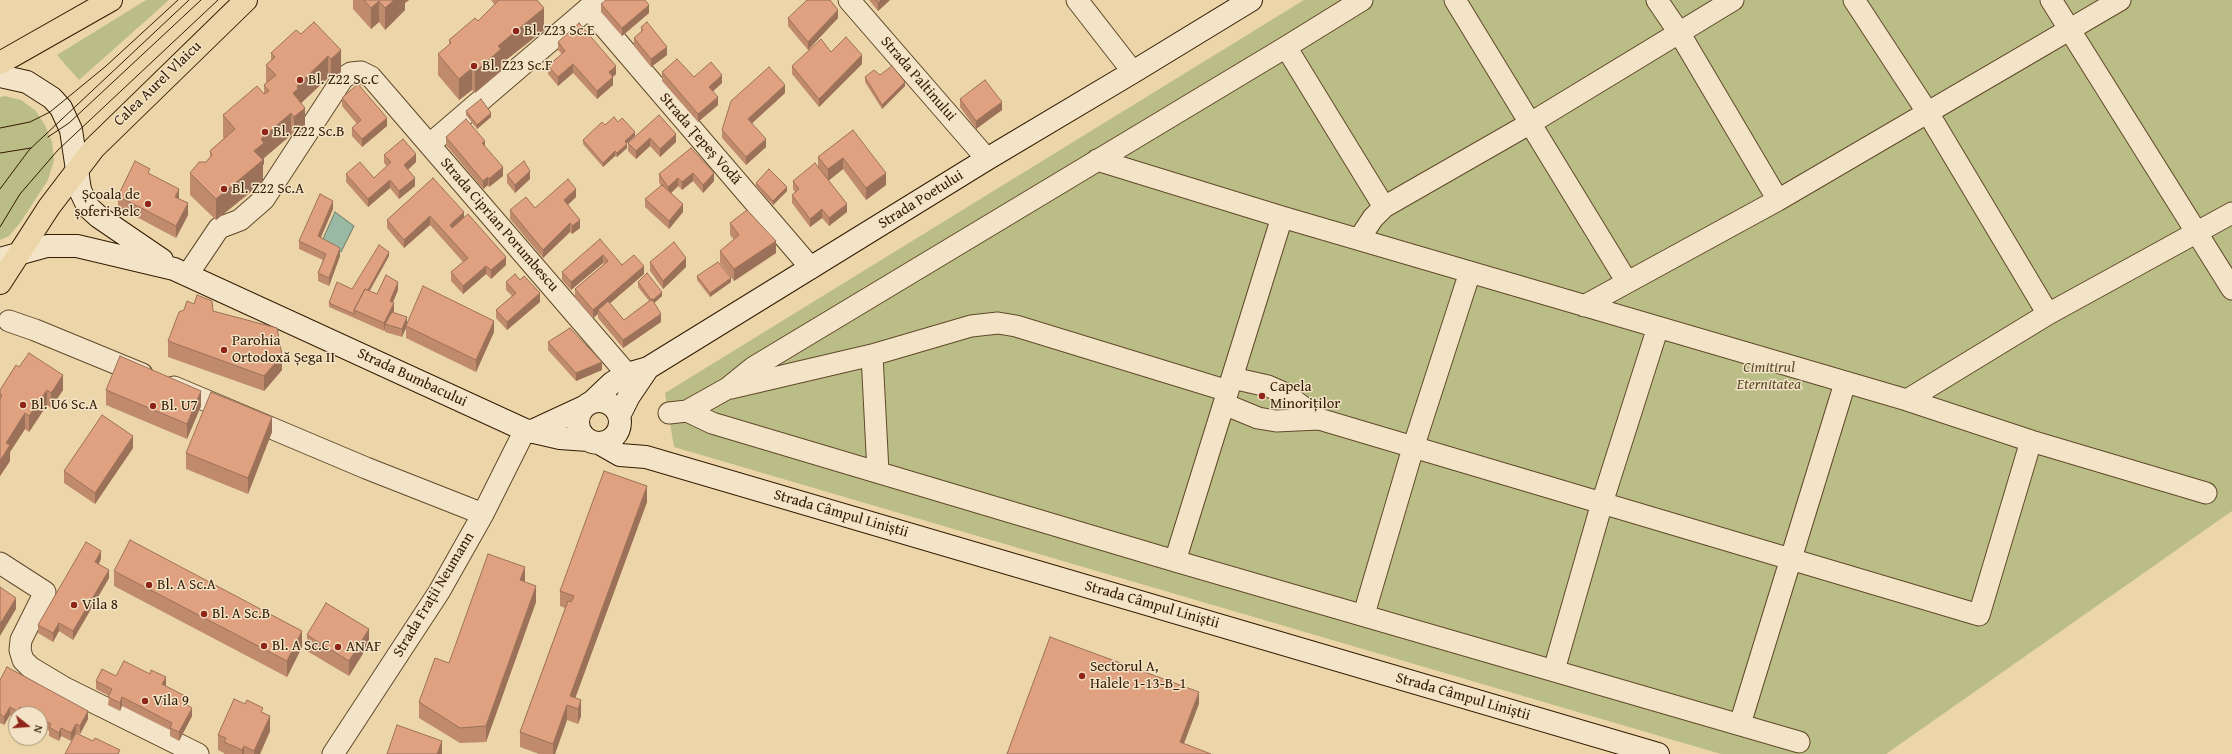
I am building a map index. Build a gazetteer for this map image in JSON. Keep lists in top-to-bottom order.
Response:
{
  "streets": {
    "main road": ["Calea Aurel Vlaicu"],
    "street": [
      "Strada Paltinului",
      "Strada Țepeș Vodă",
      "Strada Poetului",
      "Strada Ciprian Porumbescu",
      "Strada Bumbacului",
      "Strada Câmpul Liniștii",
      "Strada Frații Neumann"
    ]
  },
  "crossings": [
    ["Strada Paltinului", "Strada Poetului"],
    ["Calea Aurel Vlaicu", "Strada Bumbacului"],
    ["Strada Țepeș Vodă", "Strada Poetului"],
    ["Strada Poetului", "Strada Ciprian Porumbescu"],
    ["Strada Poetului", "Strada Bumbacului"],
    ["Strada Poetului", "Strada Câmpul Liniștii"],
    ["Strada Ciprian Porumbescu", "Strada Bumbacului"],
    ["Strada Bumbacului", "Strada Câmpul Liniștii"],
    ["Strada Bumbacului", "Strada Frații Neumann"]
  ],
  "parks": ["Cimitirul Eternitatea"],
  "places": [
    "Bl. Z23 Sc.E",
    "Bl. Z23 Sc.F",
    "Bl. Z22 Sc.C",
    "Bl. Z22 Sc.B",
    "Bl. Z22 Sc.A",
    "Școala de șoferi Belc",
    "Parohia Ortodoxă Șega II",
    "Capela Minoriților",
    "Bl. U6 Sc.A",
    "Bl. U7",
    "Bl. A Sc.A",
    "Vila 8",
    "Bl. A Sc.B",
    "Bl. A Sc.C",
    "ANAF",
    "Sectorul A, Halele 1-13-B_1",
    "Vila 9"
  ],
  "north": "right"
}
